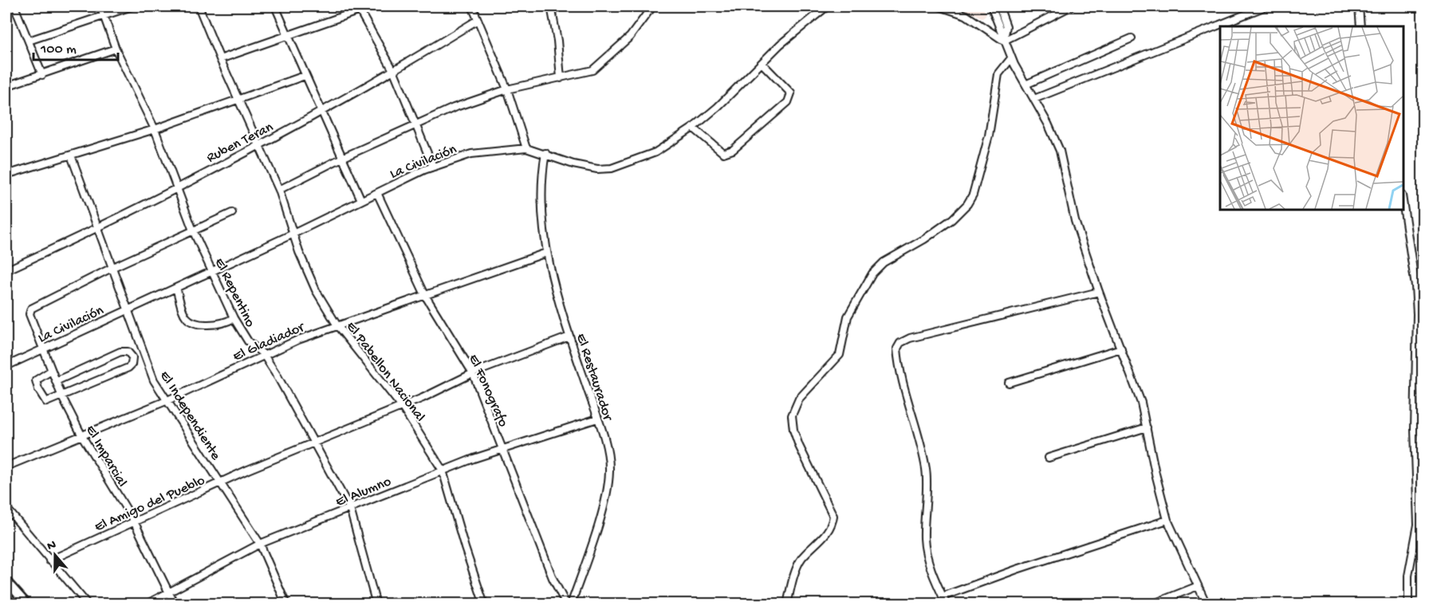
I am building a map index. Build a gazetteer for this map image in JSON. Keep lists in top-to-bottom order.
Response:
{
  "streets": {
    "street": [
      "Ruben Teran",
      "La Civilación",
      "El Repentino",
      "El Gladiador",
      "El Pabellon Nacional",
      "El Restaurador",
      "El Fonografo",
      "El Independiente",
      "El Imparcial",
      "El Alumno",
      "El Amigo del Pueblo"
    ]
  },
  "crossings": [
    ["Ruben Teran", "El Repentino"],
    ["Ruben Teran", "El Pabellon Nacional"],
    ["Ruben Teran", "El Independiente"],
    ["La Civilación", "El Repentino"],
    ["La Civilación", "El Pabellon Nacional"],
    ["La Civilación", "El Restaurador"],
    ["La Civilación", "El Fonografo"],
    ["La Civilación", "El Independiente"],
    ["La Civilación", "El Imparcial"],
    ["El Repentino", "El Gladiador"],
    ["El Repentino", "El Alumno"],
    ["El Repentino", "El Amigo del Pueblo"],
    ["El Gladiador", "El Pabellon Nacional"],
    ["El Gladiador", "El Restaurador"],
    ["El Gladiador", "El Fonografo"],
    ["El Gladiador", "El Independiente"],
    ["El Gladiador", "El Imparcial"],
    ["El Pabellon Nacional", "El Alumno"],
    ["El Pabellon Nacional", "El Amigo del Pueblo"],
    ["El Restaurador", "El Alumno"],
    ["El Fonografo", "El Alumno"],
    ["El Independiente", "El Imparcial"],
    ["El Independiente", "El Alumno"],
    ["El Independiente", "El Amigo del Pueblo"],
    ["El Imparcial", "El Alumno"],
    ["El Imparcial", "El Amigo del Pueblo"]
  ],
  "scale_bar": "100 m",
  "north": "top"
}
